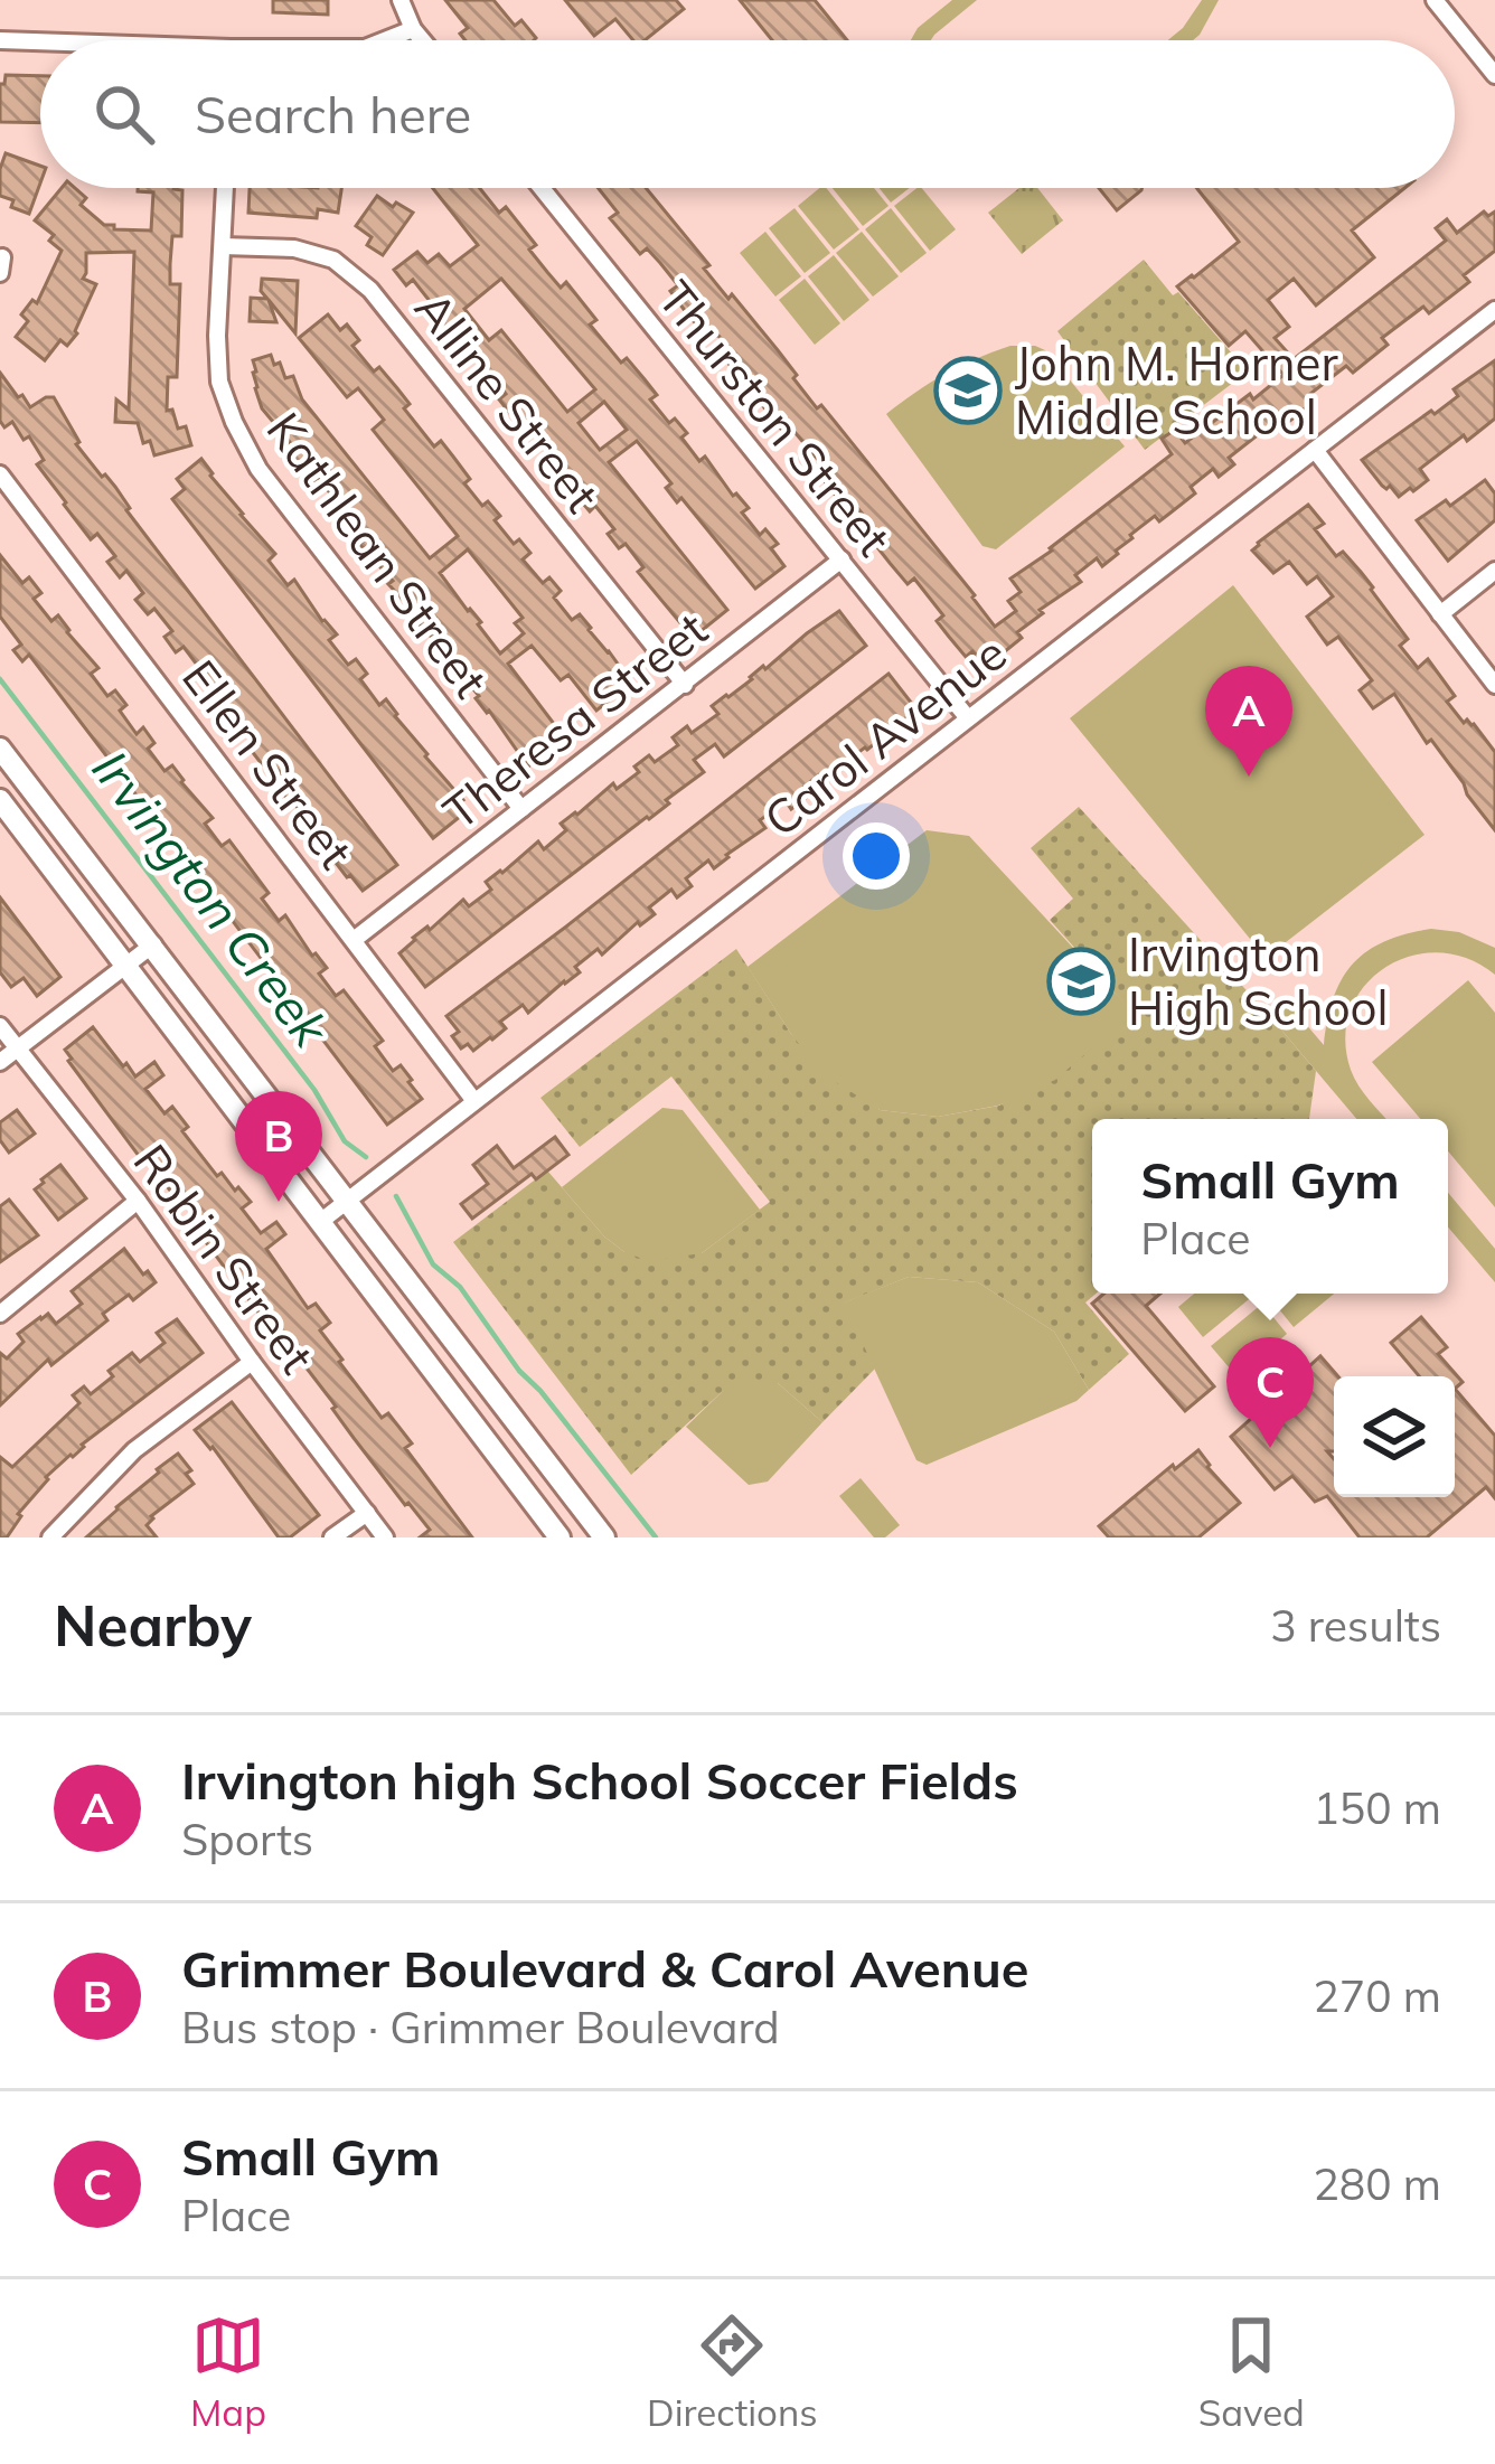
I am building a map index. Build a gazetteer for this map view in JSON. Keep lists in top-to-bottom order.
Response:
{
  "streets": {
    "street": [
      "Alline Street",
      "Thurston Street",
      "Kathlean Street",
      "Theresa Street",
      "Carol Avenue",
      "Ellen Street",
      "Robin Street"
    ]
  },
  "crossings": [
    ["Alline Street", "Kathlean Street"],
    ["Alline Street", "Theresa Street"],
    ["Thurston Street", "Theresa Street"],
    ["Thurston Street", "Carol Avenue"],
    ["Kathlean Street", "Theresa Street"],
    ["Theresa Street", "Ellen Street"],
    ["Carol Avenue", "Ellen Street"]
  ],
  "water": ["Irvington Creek"],
  "places": {
    "school or university": ["John M. Horner Middle School", "Irvington High School"]
  },
  "page": {
    "search": "Search here",
    "pins": ["A", "B", "C"],
    "popup": ["Small Gym", "Place"],
    "heading": ["Nearby", "3 results"],
    "list": [
      {
        "mark": "A",
        "name": "Irvington high School Soccer Fields",
        "note": "Sports",
        "value": "150 m"
      },
      {
        "mark": "B",
        "name": "Grimmer Boulevard & Carol Avenue",
        "note": "Bus stop · Grimmer Boulevard",
        "value": "270 m"
      },
      {
        "mark": "C",
        "name": "Small Gym",
        "note": "Place",
        "value": "280 m"
      }
    ],
    "nav": ["Map", "Directions", "Saved"]
  }
}
